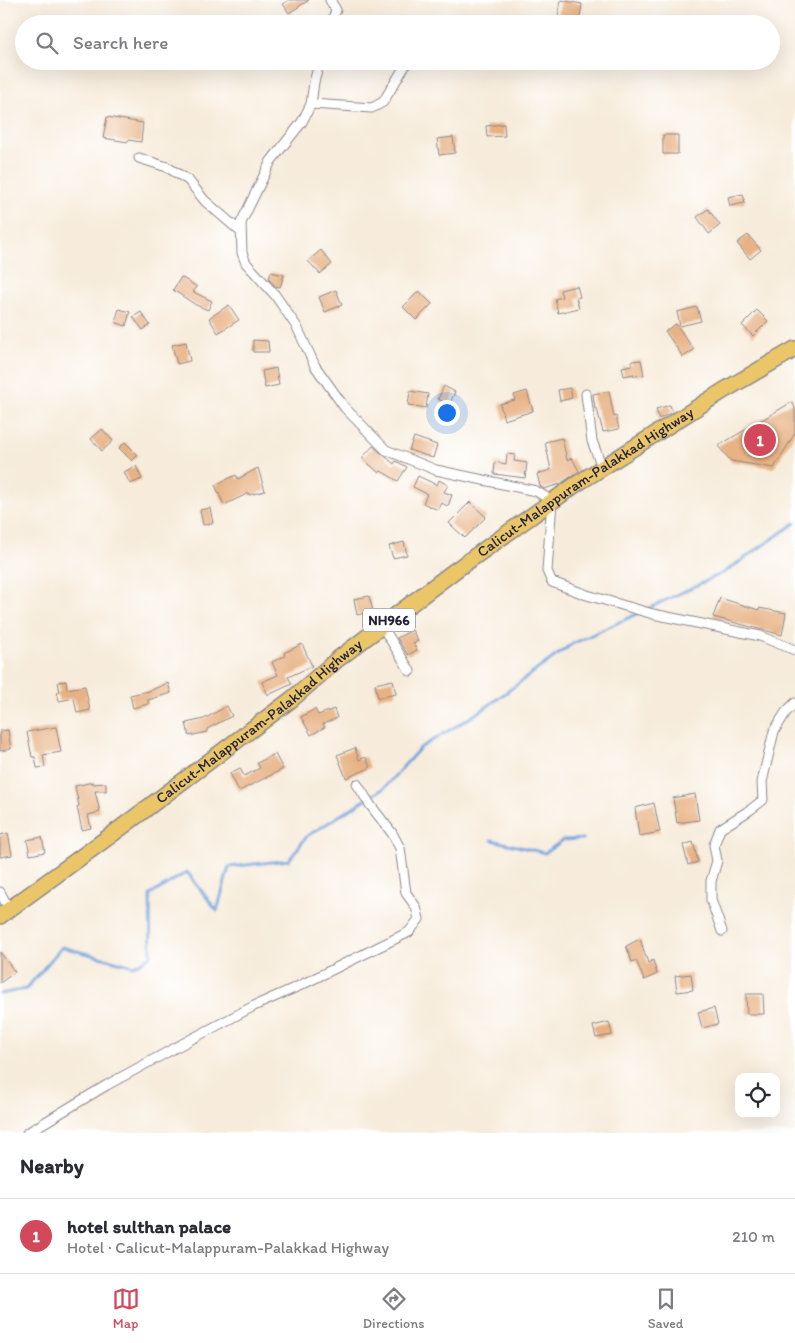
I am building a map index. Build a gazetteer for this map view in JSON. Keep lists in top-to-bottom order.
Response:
{
  "streets": {
    "highway": ["Calicut-Malappuram-Palakkad Highway", "NH966"]
  },
  "page": {
    "search": "Search here",
    "pins": "1",
    "heading": "Nearby",
    "list": [
      {
        "mark": "1",
        "name": "hotel sulthan palace",
        "note": "Hotel · Calicut-Malappuram-Palakkad Highway",
        "value": "210 m"
      }
    ],
    "nav": ["Map", "Directions", "Saved"]
  }
}
